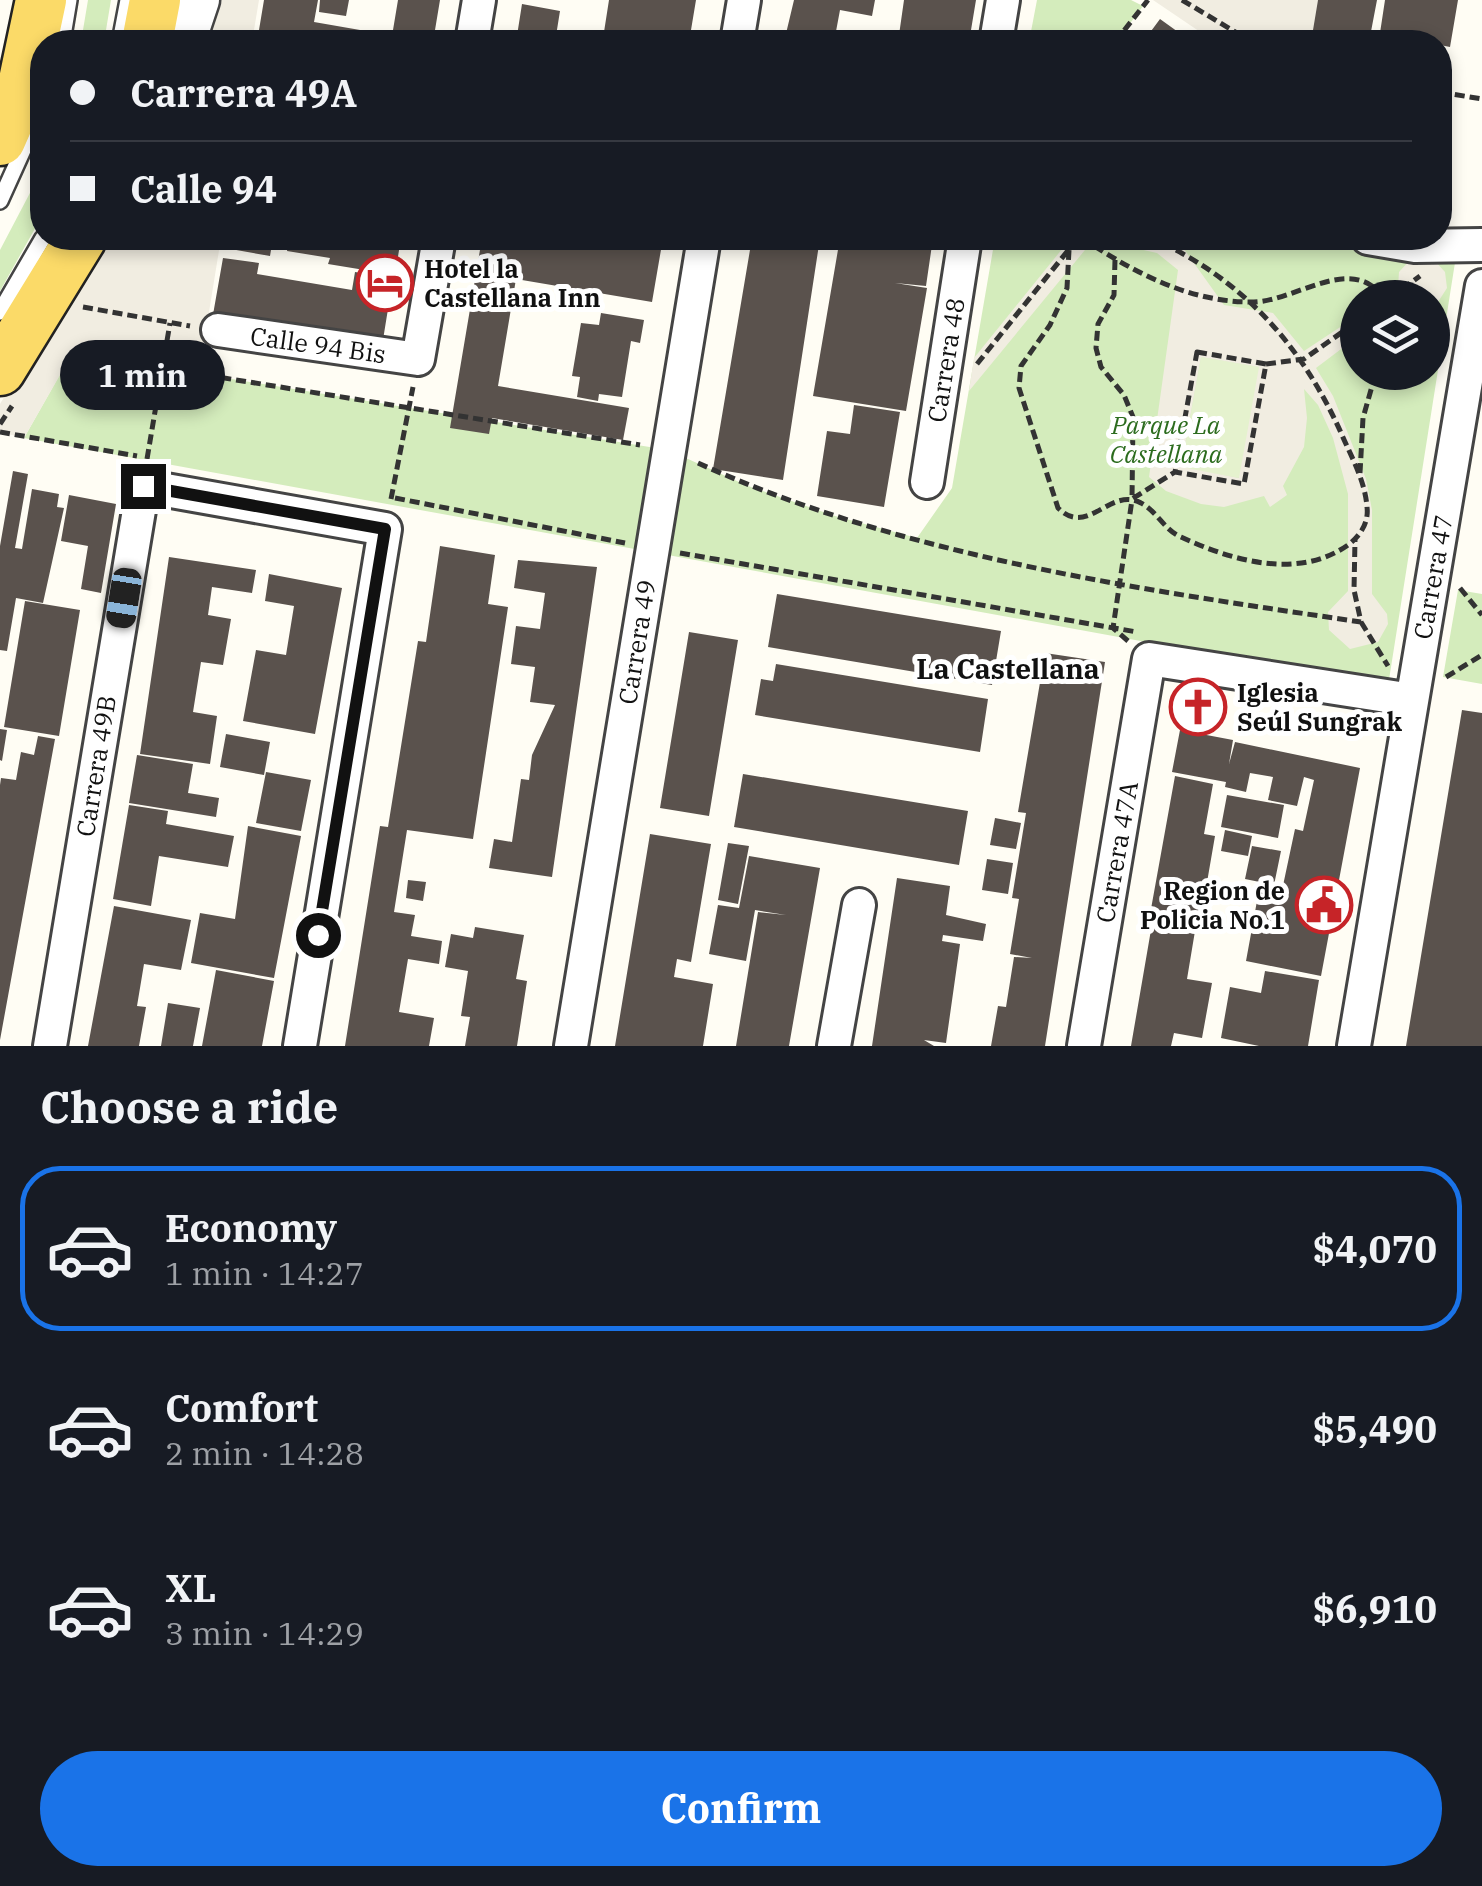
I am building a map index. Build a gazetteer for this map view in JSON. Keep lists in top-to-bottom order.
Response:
{
  "streets": {
    "street": [
      "Calle 94 Bis",
      "Carrera 48",
      "Carrera 47",
      "Carrera 49",
      "Carrera 49B",
      "Carrera 47A"
    ]
  },
  "districts": ["La Castellana"],
  "parks": ["Parque La Castellana"],
  "places": {
    "hotel": ["Hotel la Castellana Inn"],
    "church": ["Iglesia Seúl Sungrak"],
    "public building": ["Region de Policia No.1"]
  },
  "page": {
    "banner": ["Carrera 49A", "Calle 94"],
    "bubble": "1 min",
    "heading": "Choose a ride",
    "list": [
      {
        "name": "Economy",
        "note": "1 min · 14:27",
        "value": "$4,070"
      },
      {
        "name": "Comfort",
        "note": "2 min · 14:28",
        "value": "$5,490"
      },
      {
        "name": "XL",
        "note": "3 min · 14:29",
        "value": "$6,910"
      }
    ],
    "buttons": "Confirm"
  }
}
